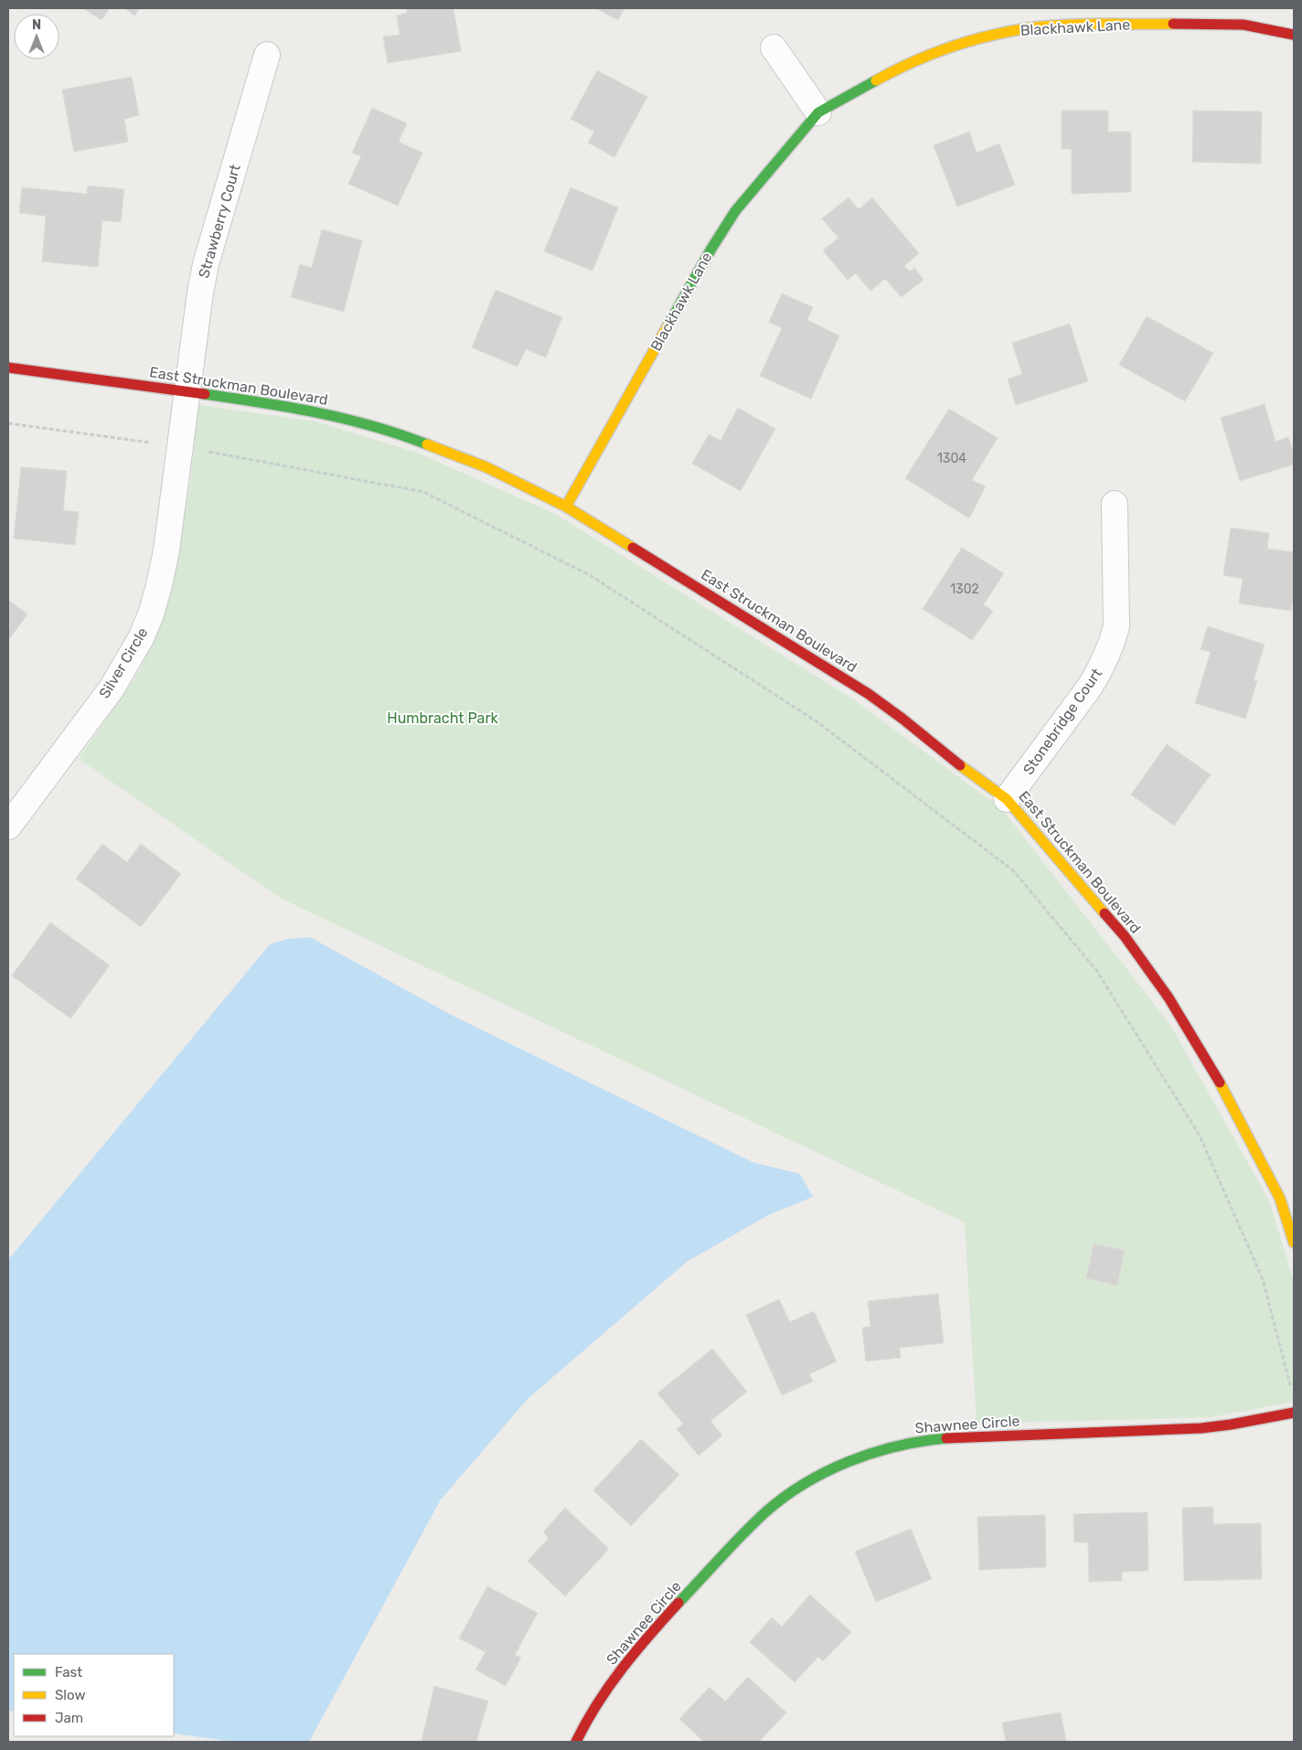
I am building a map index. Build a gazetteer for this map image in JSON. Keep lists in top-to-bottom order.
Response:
{
  "streets": {
    "street": [
      "Blackhawk Lane",
      "Strawberry Court",
      "East Struckman Boulevard",
      "Silver Circle",
      "Stonebridge Court",
      "Shawnee Circle"
    ]
  },
  "crossings": [
    ["Blackhawk Lane", "East Struckman Boulevard"],
    ["Strawberry Court", "East Struckman Boulevard"],
    ["Strawberry Court", "Silver Circle"],
    ["East Struckman Boulevard", "Silver Circle"],
    ["East Struckman Boulevard", "Stonebridge Court"]
  ],
  "parks": ["Humbracht Park"],
  "house_numbers": ["1304", "1302"],
  "legend": ["Fast", "Slow", "Jam"],
  "north": "top"
}
